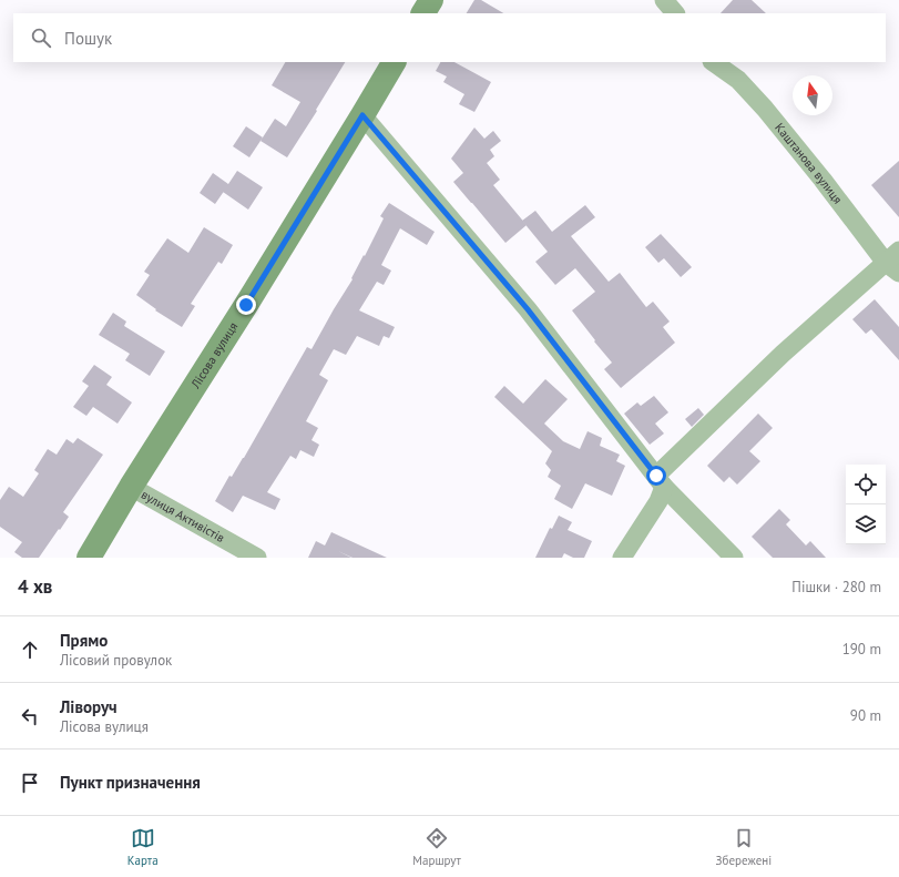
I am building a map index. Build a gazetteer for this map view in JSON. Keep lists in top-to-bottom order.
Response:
{
  "streets": {
    "street": ["Каштанова вулиця", "Лісова вулиця", "вулиця Активістів"]
  },
  "crossings": [
    ["Лісова вулиця", "вулиця Активістів"]
  ],
  "north": "top",
  "page": {
    "search": "Пошук",
    "heading": ["4 хв", "Пішки · 280 m"],
    "list": [
      ["Прямо", "Лісовий провулок", "190 m"],
      ["Ліворуч", "Лісова вулиця", "90 m"],
      "Пункт призначення"
    ],
    "nav": ["Карта", "Маршрут", "Збережені"]
  }
}
